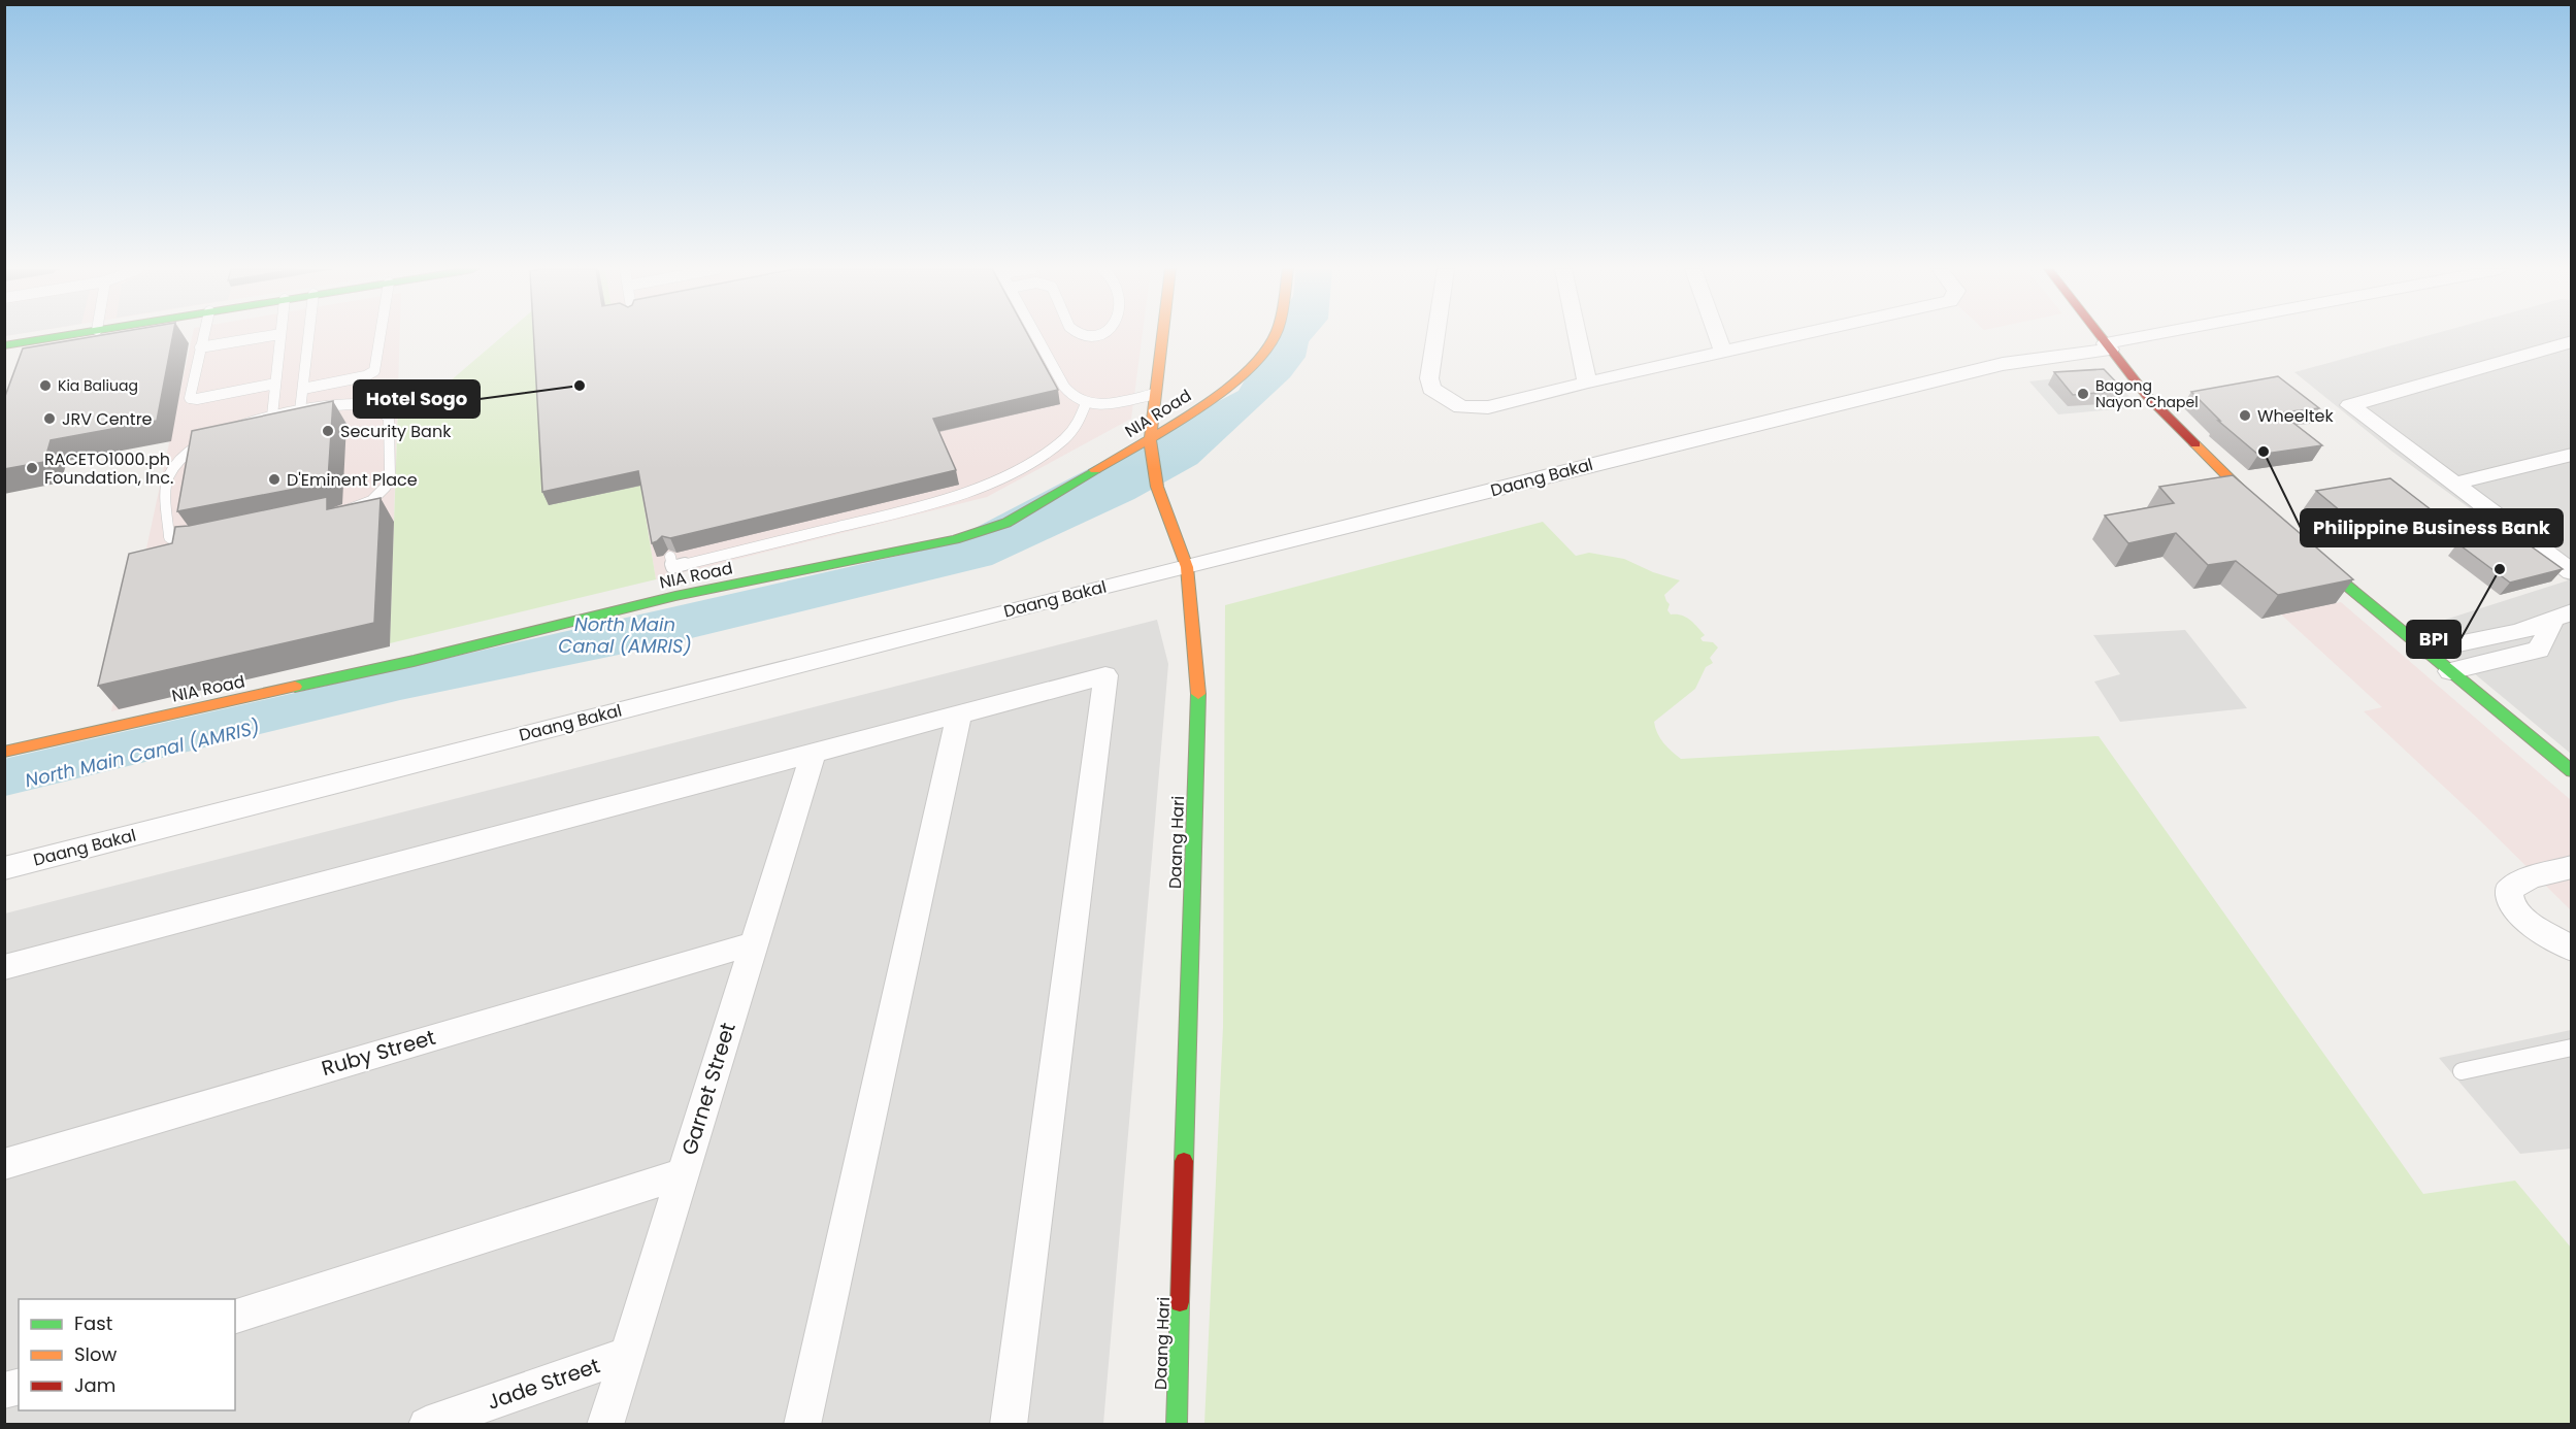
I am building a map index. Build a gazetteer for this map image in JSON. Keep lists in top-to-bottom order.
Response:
{
  "streets": {
    "main road": ["NIA Road", "Daang Hari"],
    "street": [
      "Daang Bakal",
      "Ruby Street",
      "Garnet Street",
      "Jade Street"
    ]
  },
  "crossings": [
    ["NIA Road", "Daang Hari"],
    ["Daang Bakal", "Daang Hari"],
    ["Ruby Street", "Garnet Street"],
    ["Garnet Street", "Jade Street"]
  ],
  "water": ["North Main Canal (AMRIS)"],
  "places": [
    "Kia Baliuag",
    "Hotel Sogo",
    "Bagong Nayon Chapel",
    "Wheeltek",
    "JRV Centre",
    "Security Bank",
    "Philippine Business Bank",
    "RACETO1000.ph Foundation, Inc.",
    "D'Eminent Place",
    "BPI"
  ],
  "legend": ["Fast", "Slow", "Jam"]
}
